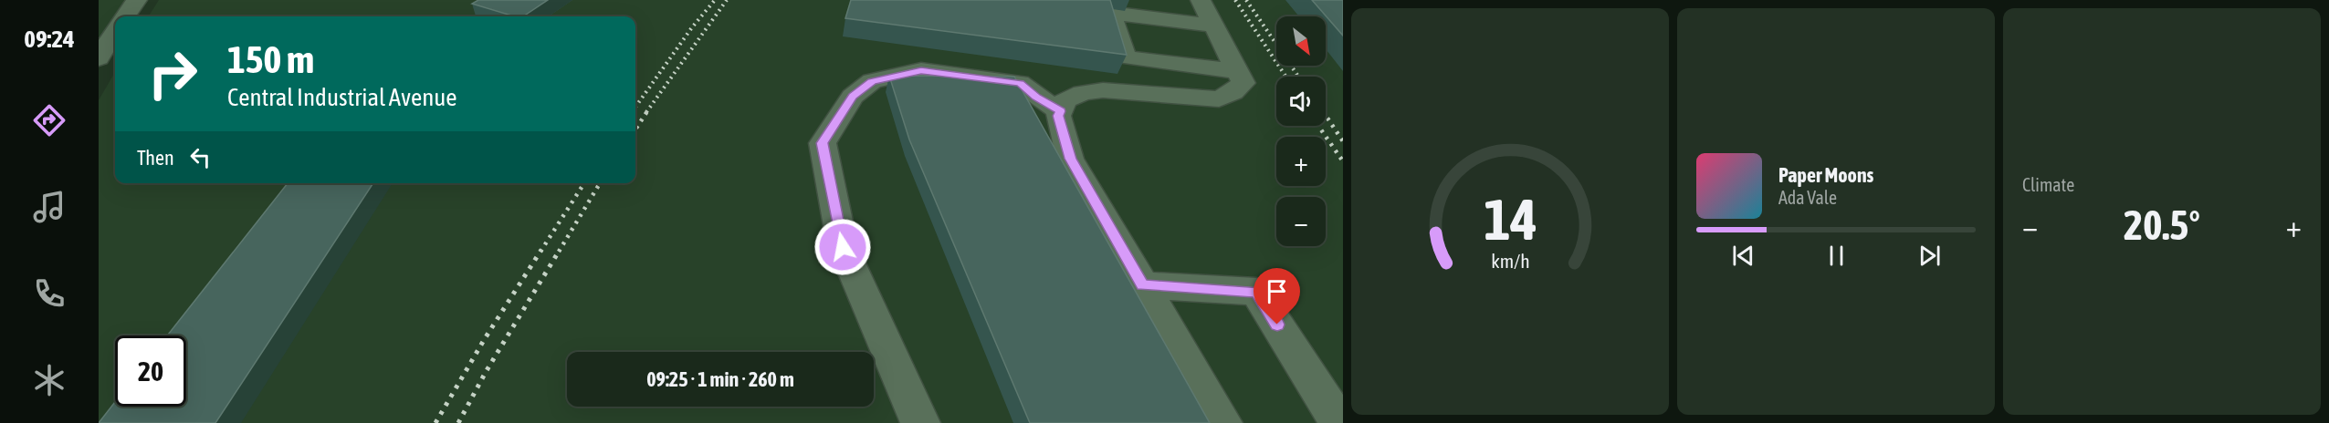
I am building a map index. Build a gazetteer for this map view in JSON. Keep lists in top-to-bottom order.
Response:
{
  "north": "bottom right",
  "page": {
    "tabs": "09:24",
    "tile": "Climate",
    "map_buttons": ["+", "−"],
    "turn": ["150 m", "Central Industrial Avenue"],
    "then": "Then",
    "song": ["Paper Moons", "Ada Vale"],
    "heat": ["−", "20.5°", "+"],
    "limit": "20",
    "trip": "09:25 · 1 min · 260 m",
    "gauge": ["14", "km/h"]
  }
}
